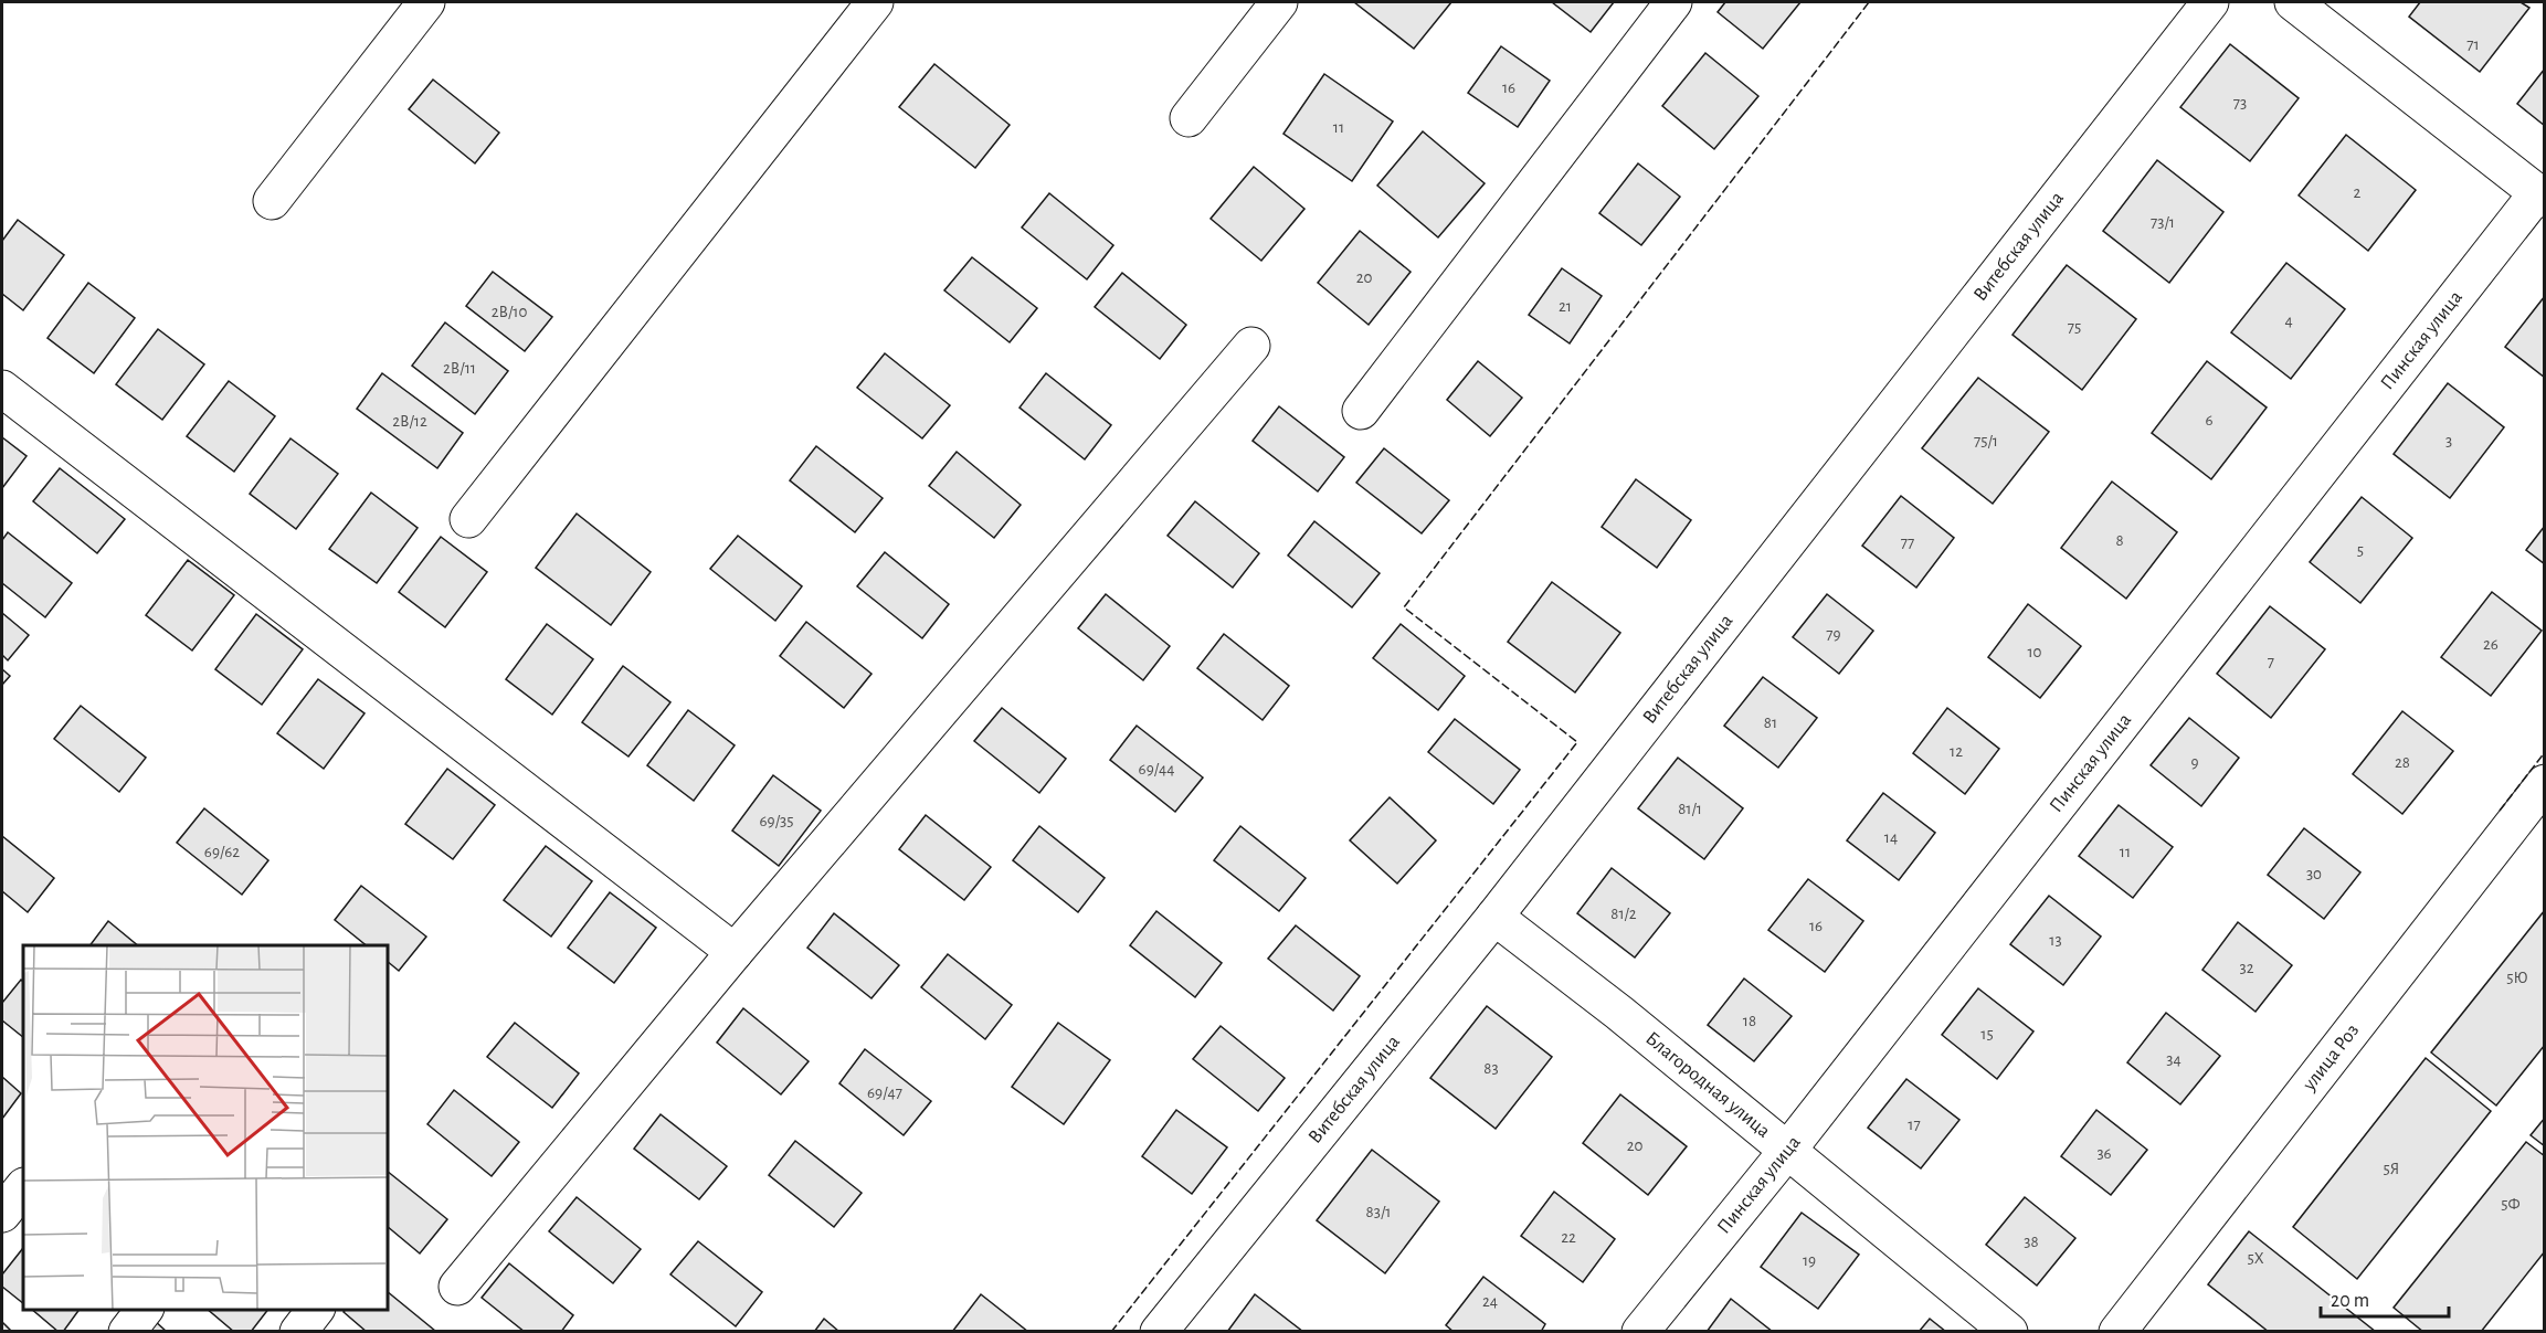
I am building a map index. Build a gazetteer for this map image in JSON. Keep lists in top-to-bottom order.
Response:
{
  "streets": {
    "street": [
      "Витебская улица",
      "Пинская улица",
      "улица Роз",
      "Благородная улица"
    ]
  },
  "crossings": [
    ["Витебская улица", "Благородная улица"],
    ["Пинская улица", "Благородная улица"]
  ],
  "house_numbers": [
    "71",
    "16",
    "73",
    "11",
    "2",
    "73/1",
    "20",
    "21",
    "2В/10",
    "4",
    "75",
    "2В/11",
    "6",
    "2В/12",
    "75/1",
    "3",
    "8",
    "77",
    "5",
    "79",
    "26",
    "10",
    "7",
    "81",
    "12",
    "9",
    "28",
    "69/44",
    "81/1",
    "69/35",
    "14",
    "69/62",
    "11",
    "30",
    "81/2",
    "16",
    "13",
    "32",
    "5Ю",
    "18",
    "15",
    "34",
    "83",
    "69/47",
    "17",
    "20",
    "36",
    "5Я",
    "5Ф",
    "83/1",
    "22",
    "38",
    "5Х",
    "19",
    "24"
  ],
  "scale_bar": "20 m"
}
